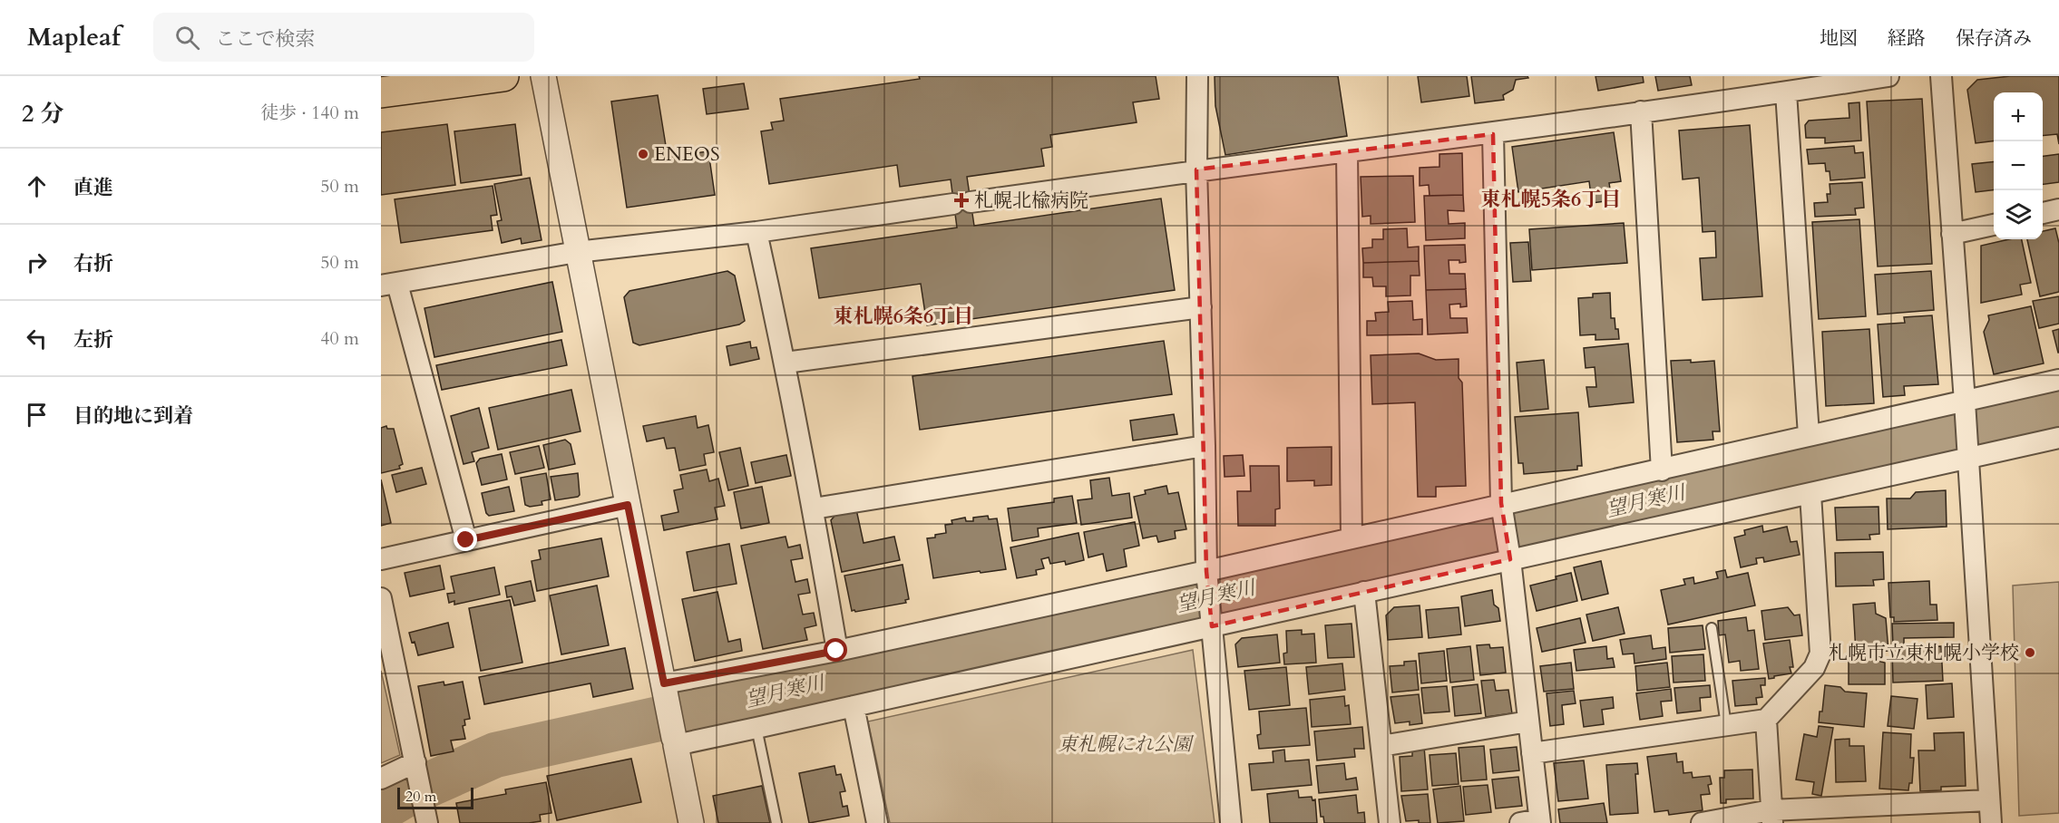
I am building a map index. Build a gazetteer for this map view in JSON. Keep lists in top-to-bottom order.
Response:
{
  "districts": ["東札幌5条6丁目", "東札幌6条6丁目"],
  "water": ["望月寒川"],
  "parks": ["東札幌にれ公園"],
  "places": {
    "other": ["ENEOS", "札幌市立東札幌小学校"],
    "health": ["札幌北楡病院"]
  },
  "scale_bar": "20 m",
  "page": {
    "header": "Mapleaf",
    "search": "ここで検索",
    "nav": ["地図", "経路", "保存済み"],
    "heading": ["2 分", "徒歩 · 140 m"],
    "map_buttons": ["+", "−"],
    "list": [
      ["直進", "50 m"],
      ["右折", "50 m"],
      ["左折", "40 m"],
      "目的地に到着"
    ],
    "scale": "20 m"
  }
}
